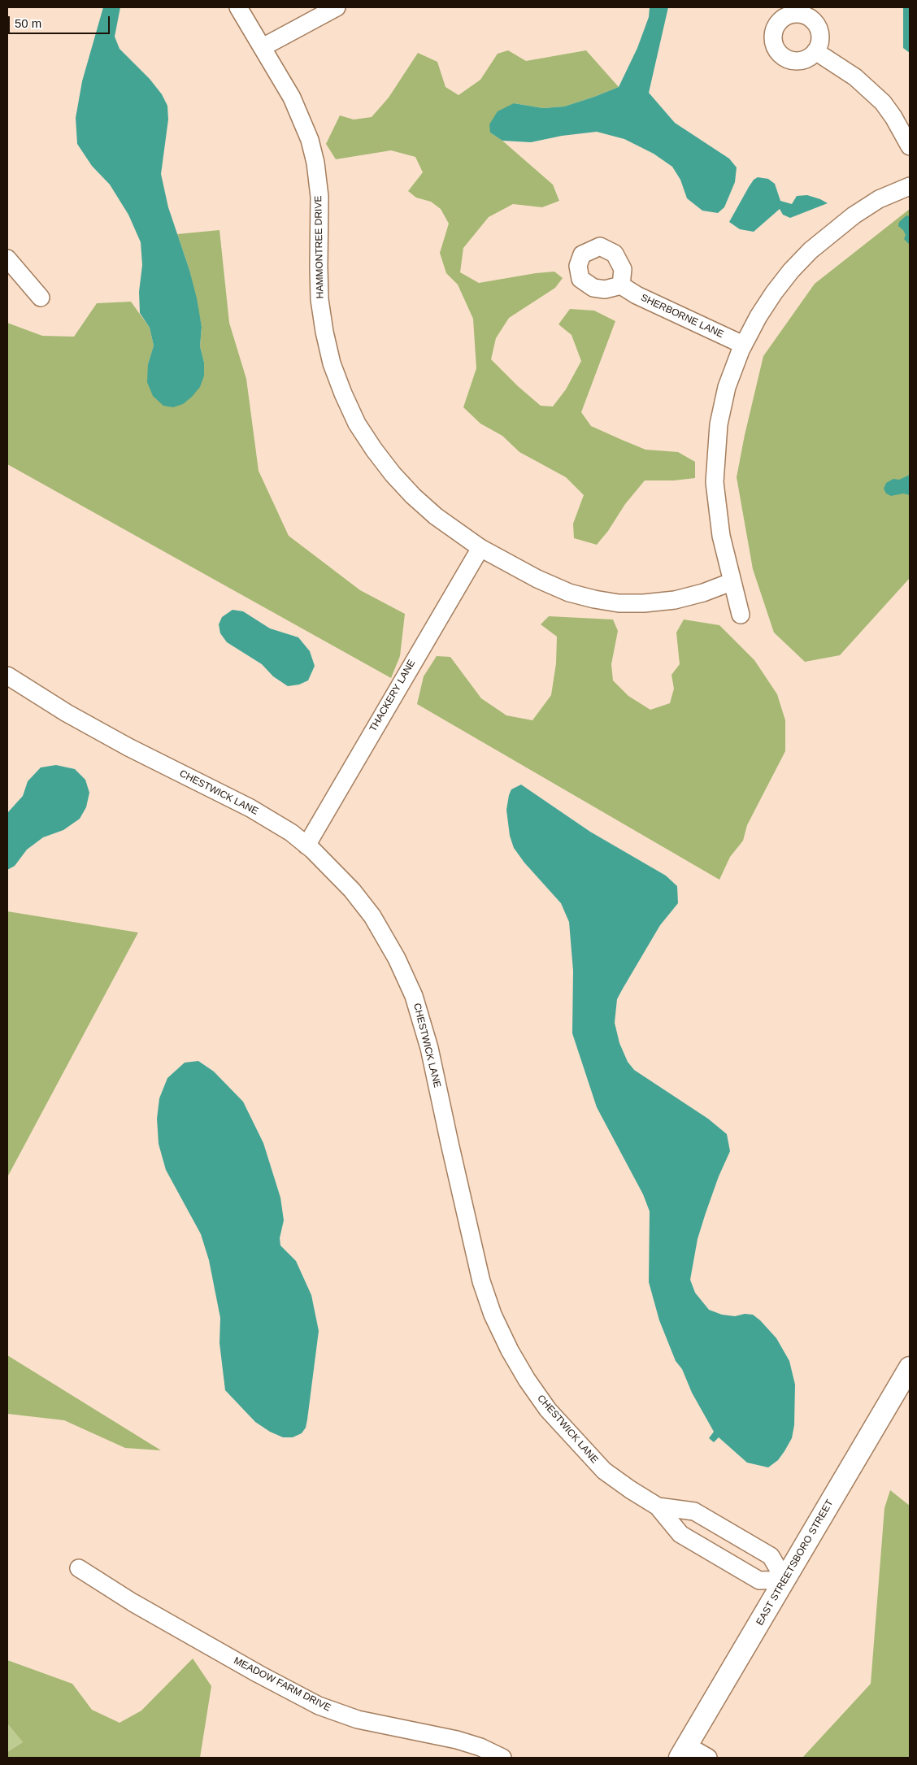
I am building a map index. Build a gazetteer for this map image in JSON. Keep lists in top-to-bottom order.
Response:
{
  "streets": {
    "main road": ["EAST STREETSBORO STREET"],
    "street": [
      "HAMMONTREE DRIVE",
      "SHERBORNE LANE",
      "THACKERY LANE",
      "CHESTWICK LANE",
      "MEADOW FARM DRIVE"
    ]
  },
  "crossings": [
    ["HAMMONTREE DRIVE", "THACKERY LANE"],
    ["THACKERY LANE", "CHESTWICK LANE"],
    ["CHESTWICK LANE", "EAST STREETSBORO STREET"]
  ],
  "scale_bar": "50 m"
}
